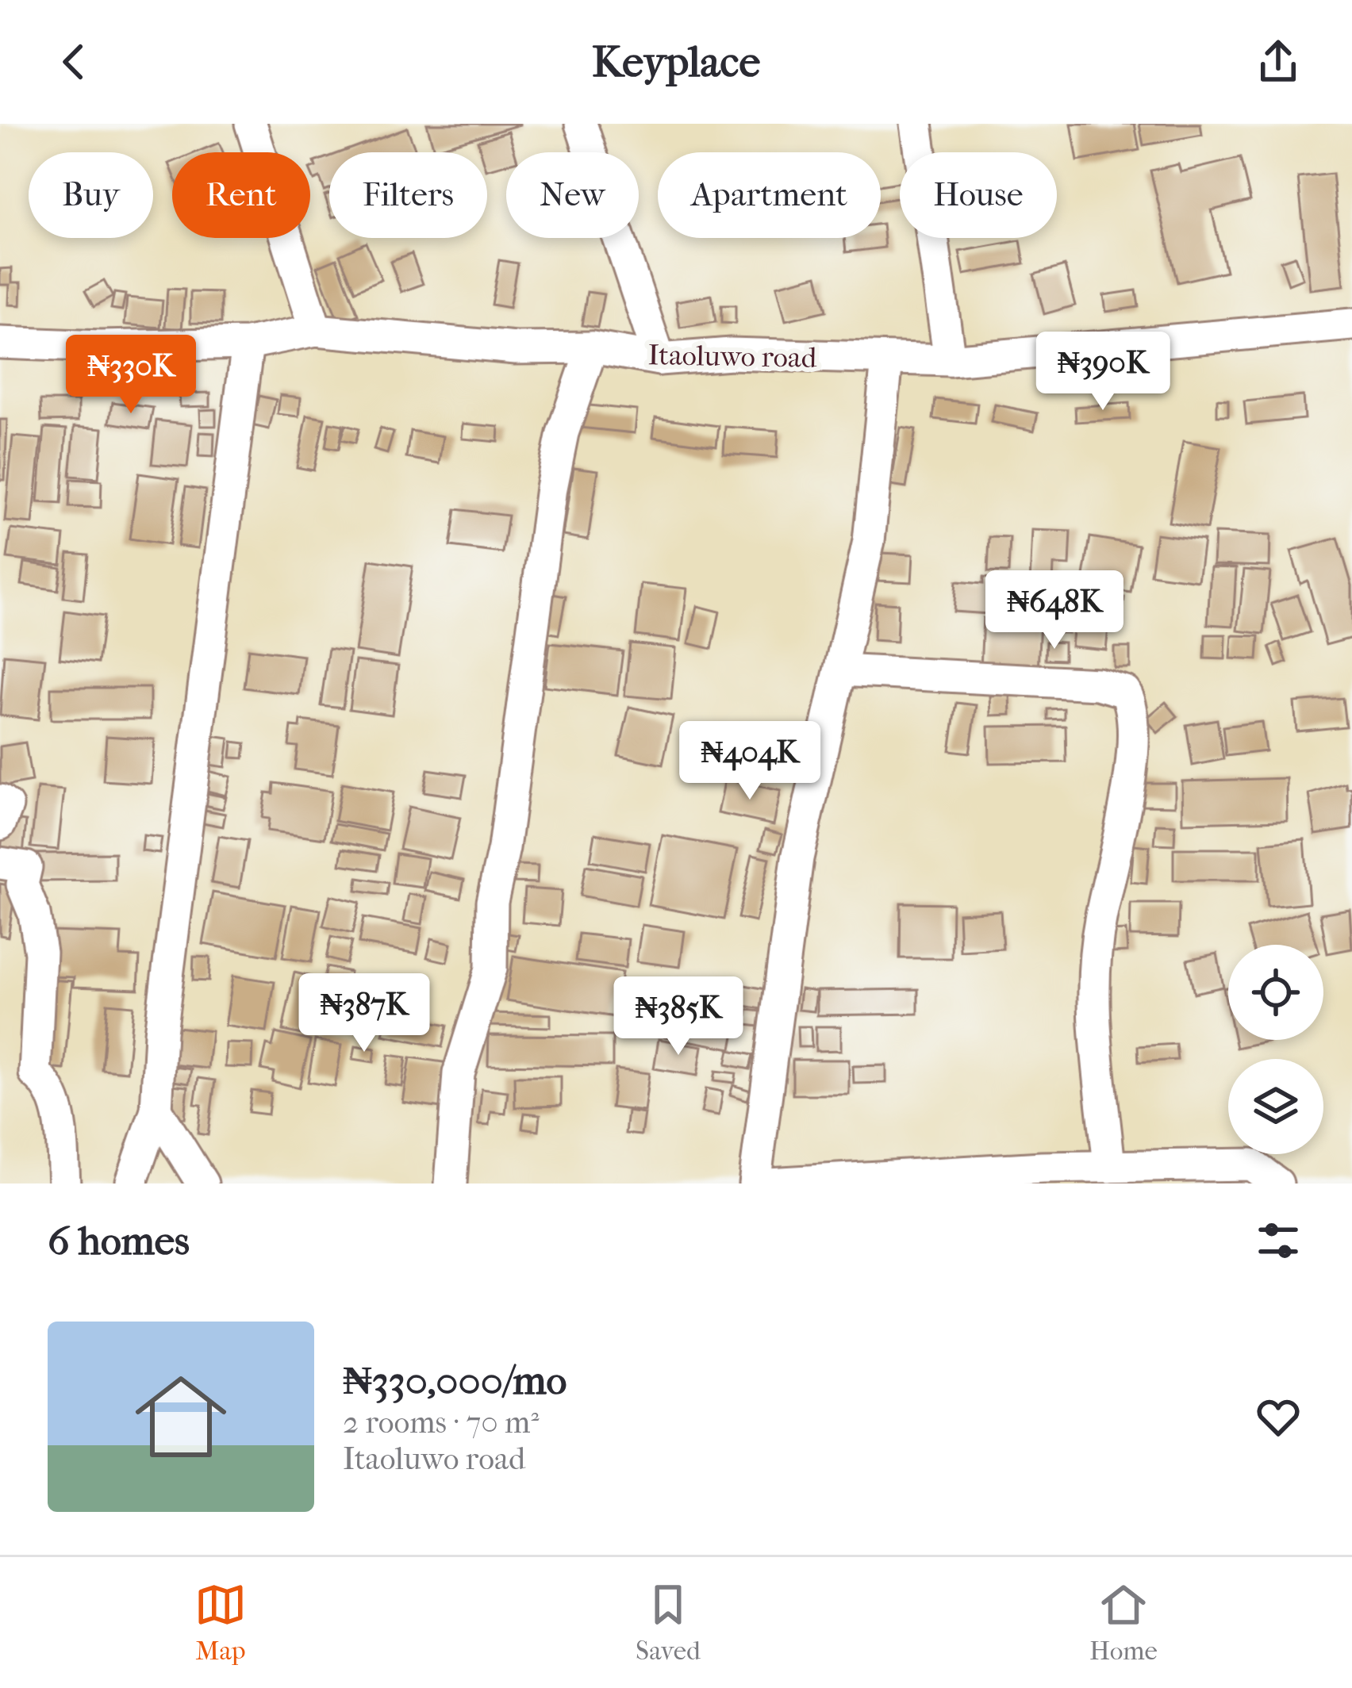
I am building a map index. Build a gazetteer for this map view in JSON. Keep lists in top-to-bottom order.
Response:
{
  "streets": {
    "street": ["Itaoluwo road"]
  },
  "page": {
    "header": "Keyplace",
    "chip": [
      "Buy",
      "Rent",
      "Filters",
      "New",
      "Apartment",
      "House"
    ],
    "price": [
      "₦390K",
      "₦330K",
      "₦648K",
      "₦404K",
      "₦387K",
      "₦385K"
    ],
    "heading": "6 homes",
    "list": [
      {
        "name": "₦330,000/mo",
        "note": "2 rooms · 70 m² · Itaoluwo road"
      }
    ],
    "tabs": ["Map", "Saved", "Home"]
  }
}
